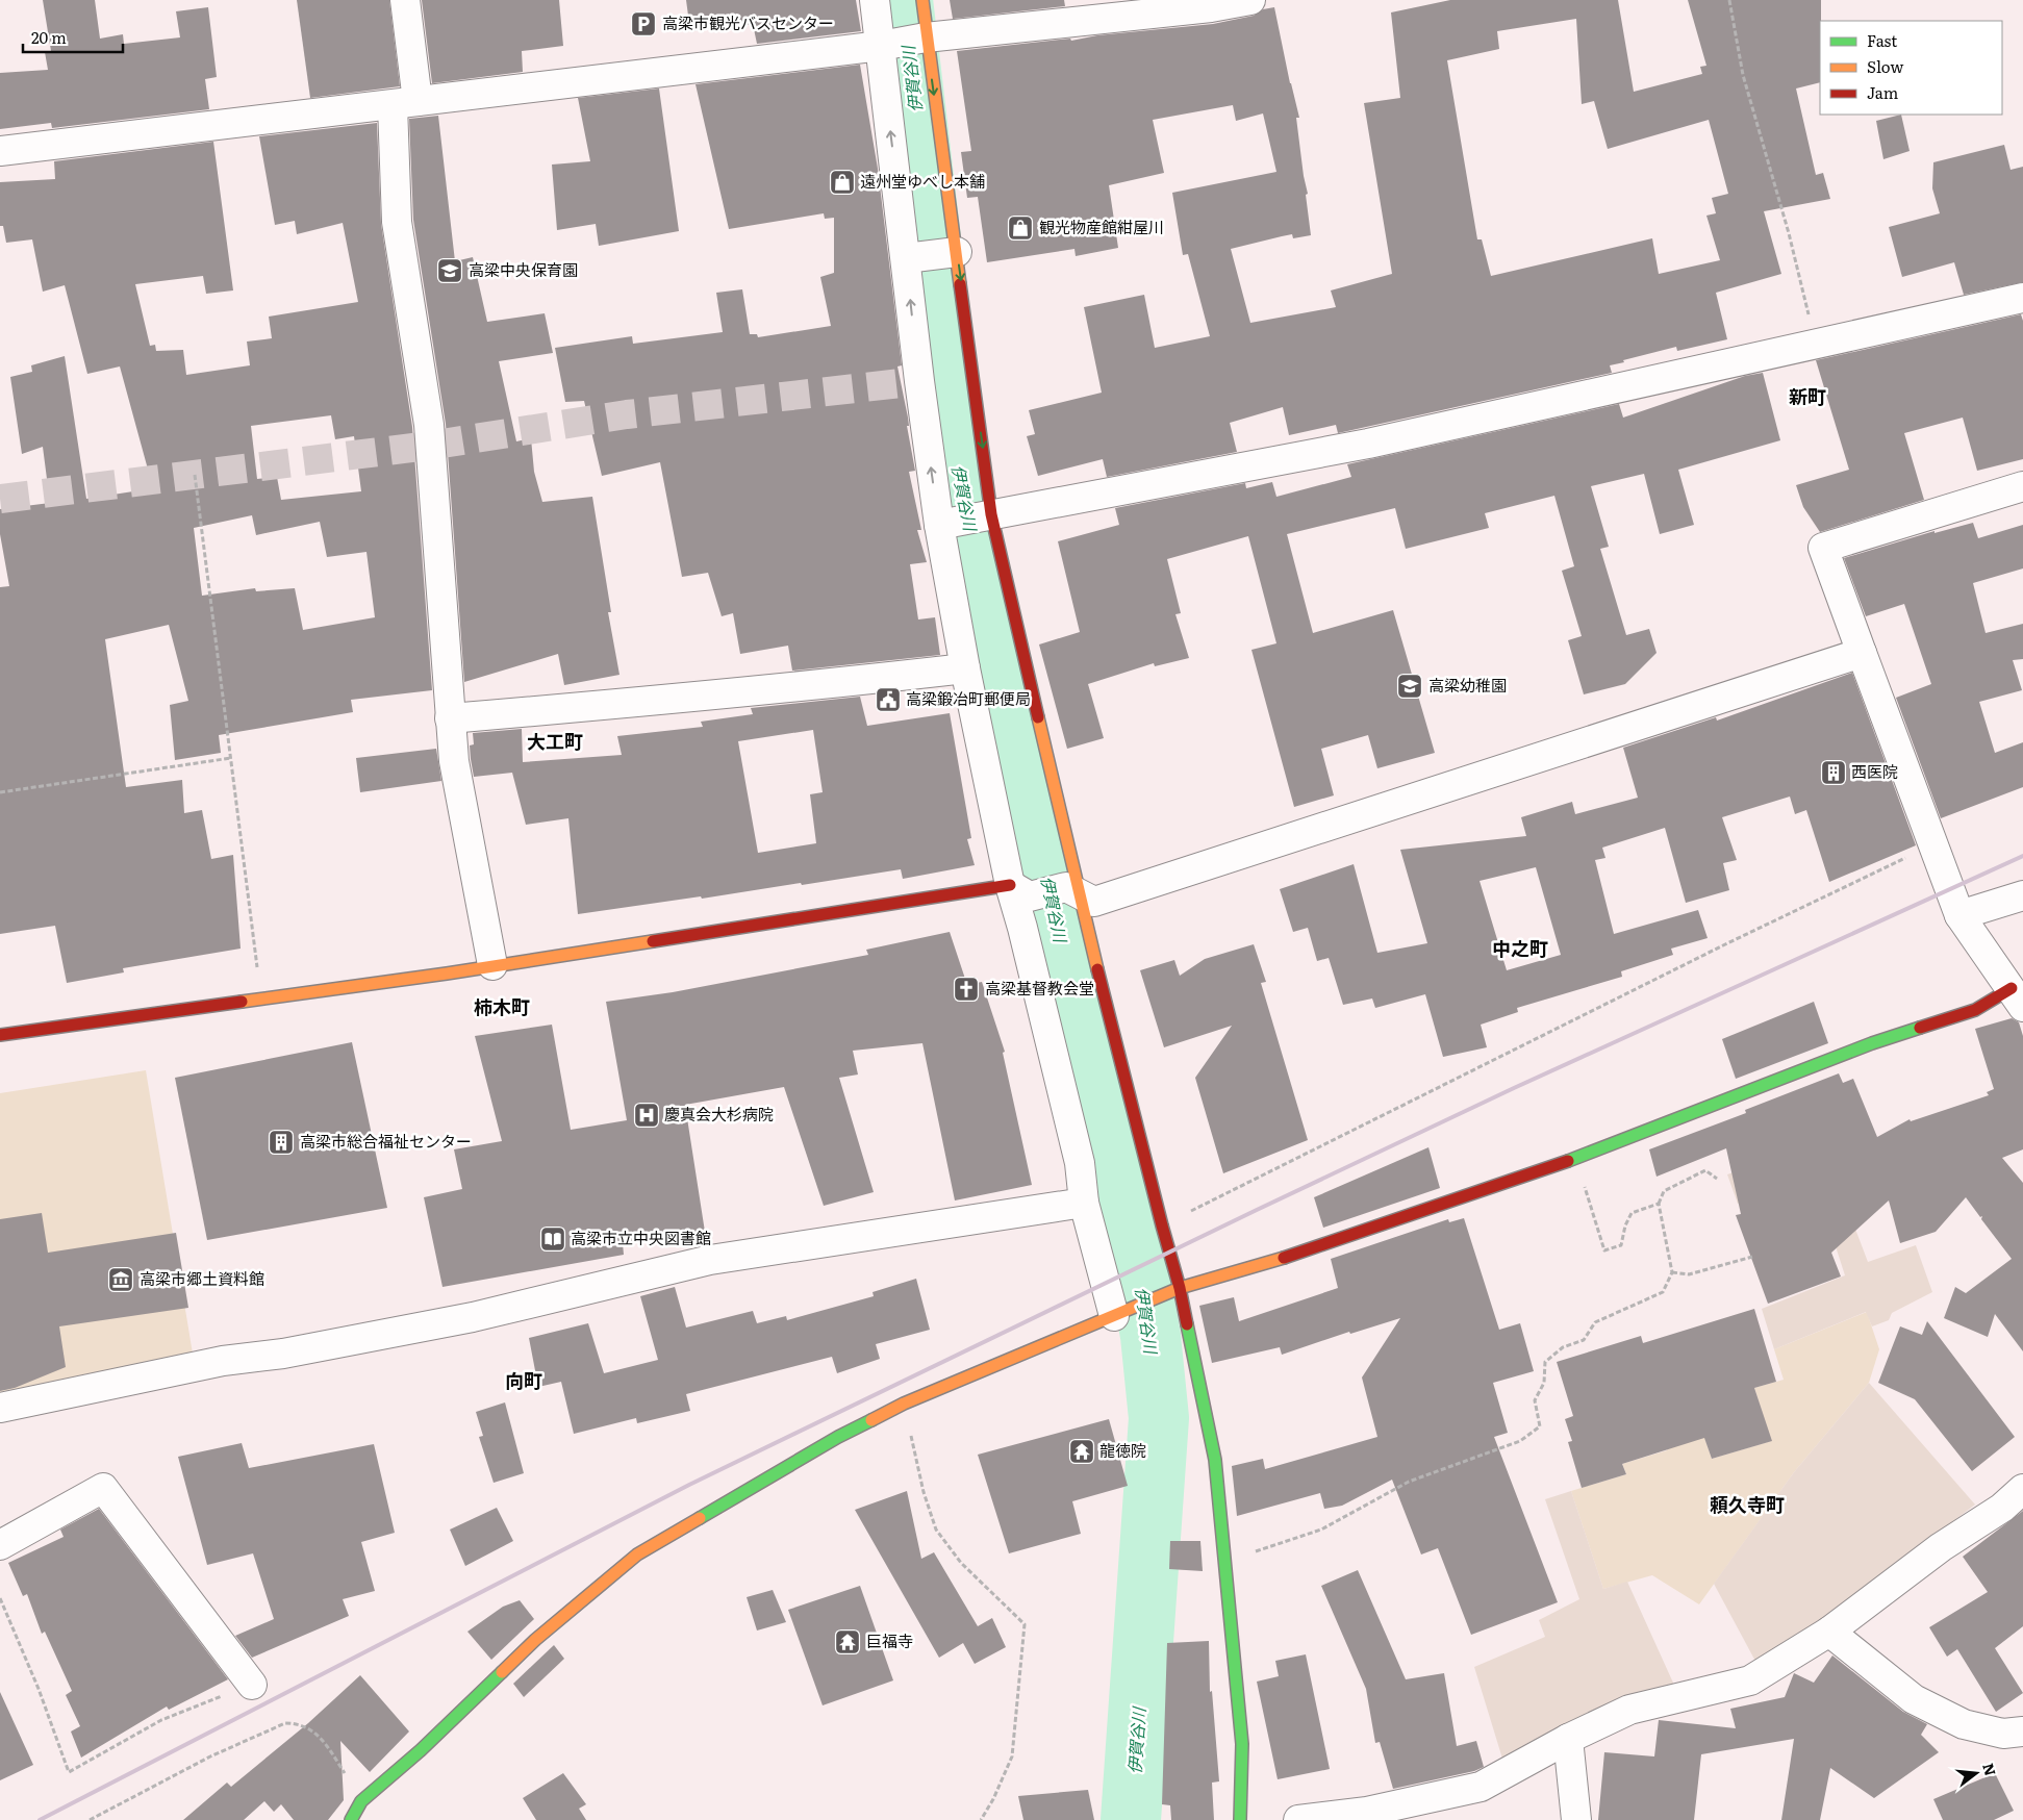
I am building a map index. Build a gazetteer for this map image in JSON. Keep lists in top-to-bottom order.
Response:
{
  "districts": [
    "新町",
    "大工町",
    "中之町",
    "柿木町",
    "向町",
    "頼久寺町"
  ],
  "water": ["伊賀谷川"],
  "places": {
    "parking": ["高梁市観光バスセンター"],
    "shop": ["遠州堂ゆべし本舗", "観光物産館紺屋川"],
    "school or university": ["高梁中央保育園", "高梁幼稚園"],
    "public building": ["高梁鍛冶町郵便局"],
    "building": ["西医院", "高梁市総合福祉センター"],
    "church": ["高梁基督教会堂"],
    "hospital": ["慶真会大杉病院"],
    "library": ["高梁市立中央図書館"],
    "museum": ["高梁市郷土資料館"],
    "temple": ["龍徳院", "巨福寺"]
  },
  "legend": ["Fast", "Slow", "Jam"],
  "scale_bar": "20 m",
  "north": "right"
}
